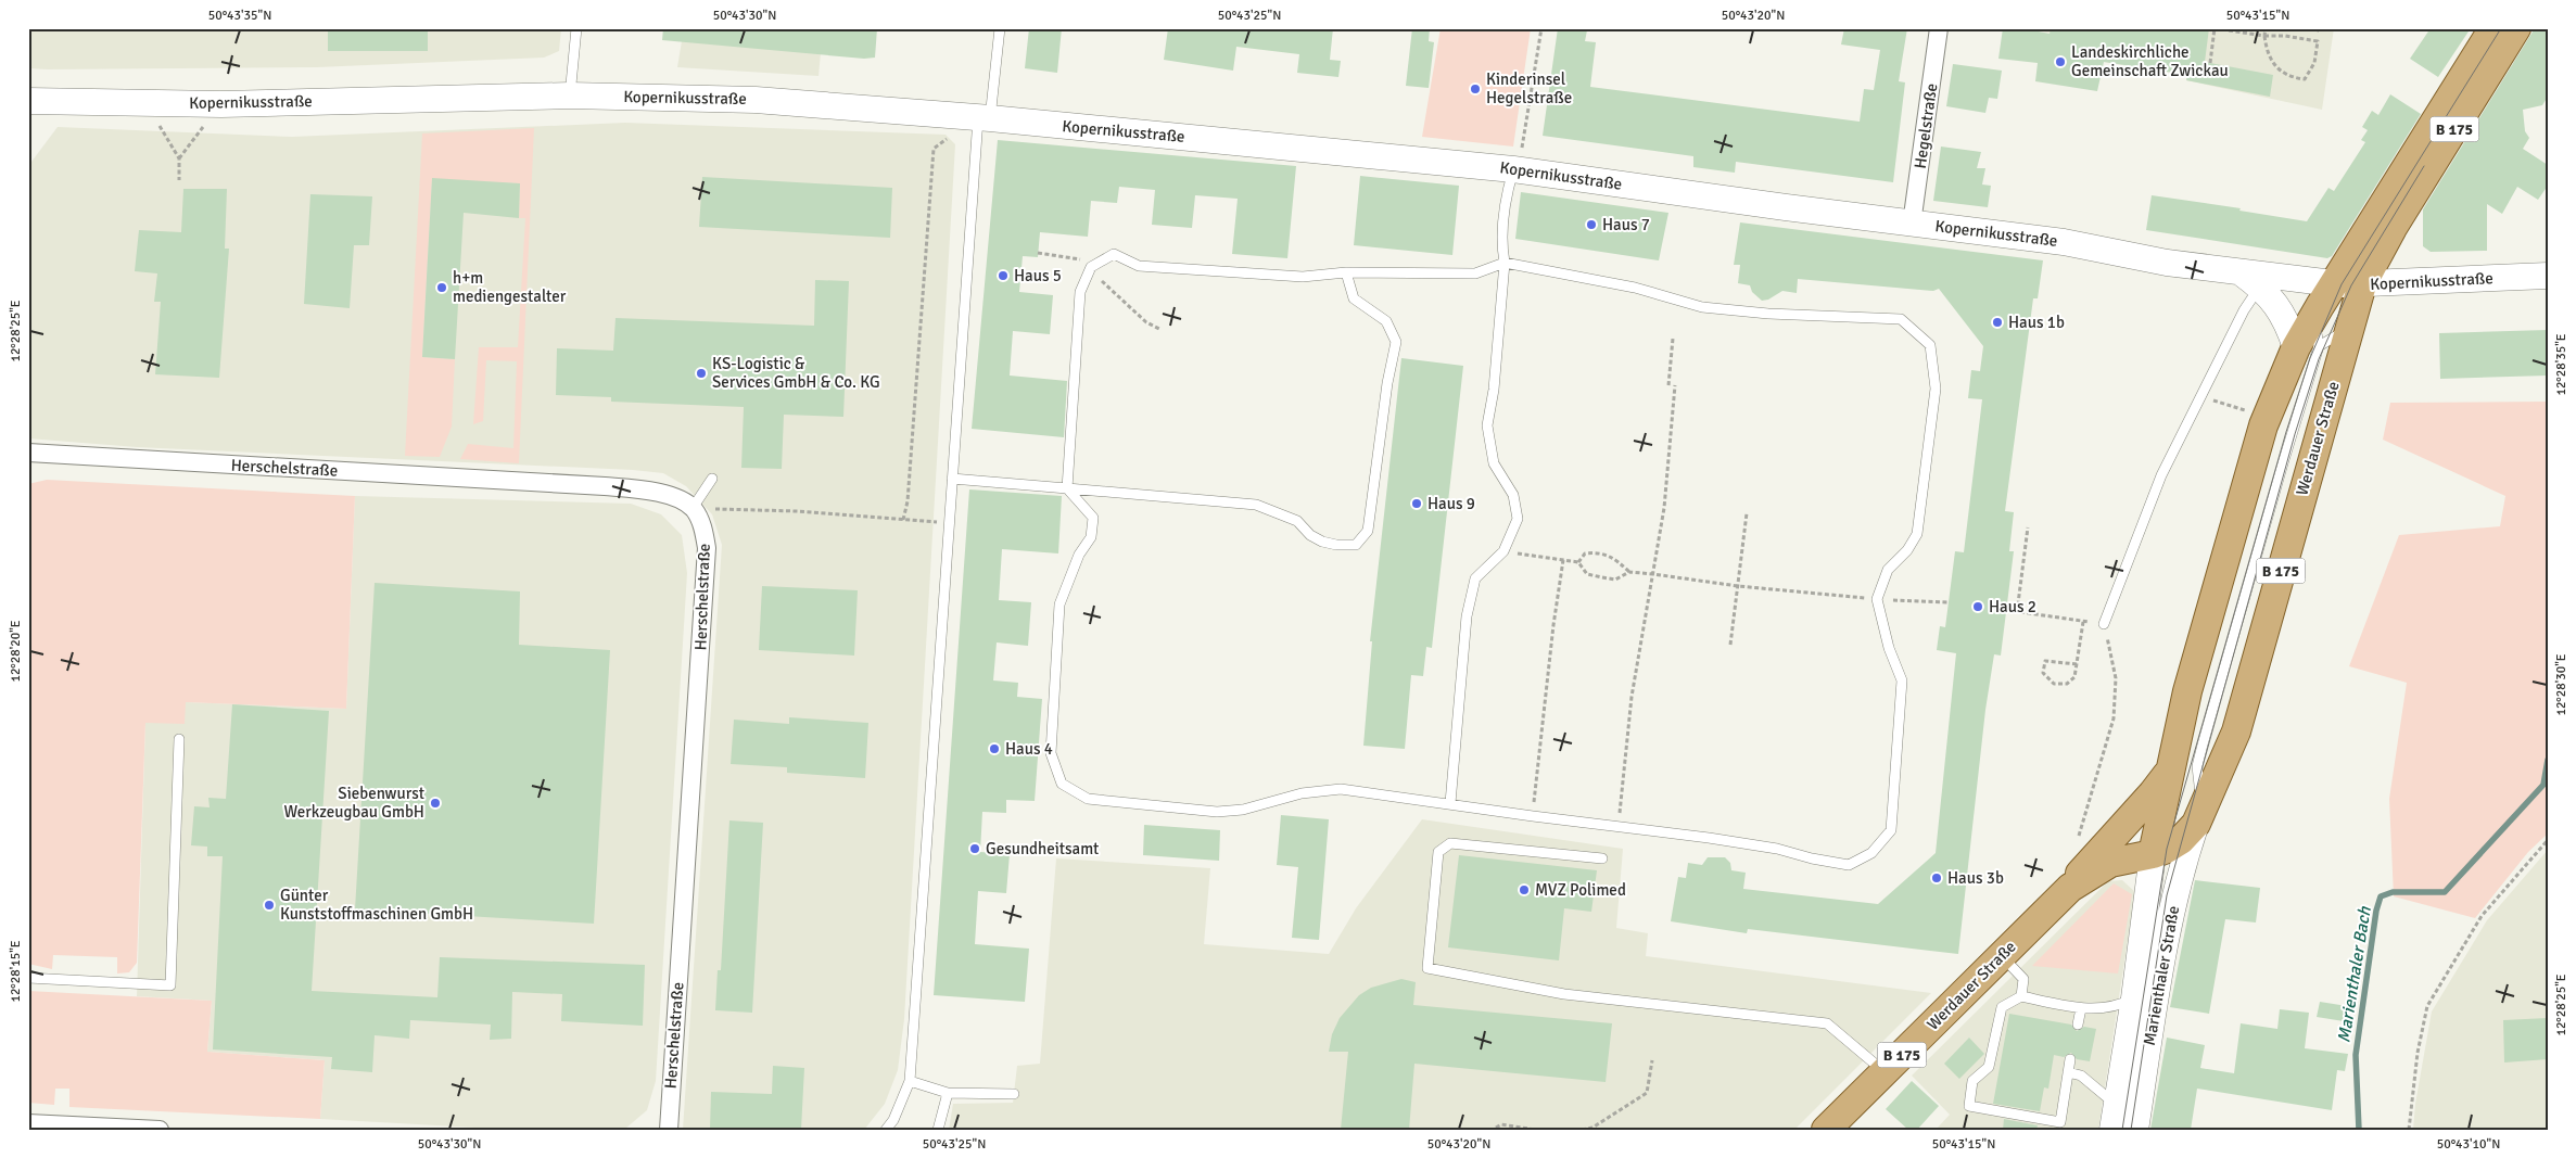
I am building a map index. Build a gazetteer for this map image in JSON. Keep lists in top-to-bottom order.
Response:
{
  "streets": {
    "main road": ["B 175", "Werdauer Straße"],
    "street": [
      "Kopernikusstraße",
      "Hegelstraße",
      "Herschelstraße",
      "Marienthaler Straße"
    ]
  },
  "crossings": [
    ["Kopernikusstraße", "Hegelstraße"],
    ["Kopernikusstraße", "Werdauer Straße"],
    ["Werdauer Straße", "Marienthaler Straße"]
  ],
  "water": ["Marienthaler Bach"],
  "places": [
    "Landeskirchliche Gemeinschaft Zwickau",
    "Kinderinsel Hegelstraße",
    "Haus 7",
    "Haus 5",
    "h+m mediengestalter",
    "Haus 1b",
    "KS-Logistic & Services GmbH & Co. KG",
    "Haus 9",
    "Haus 2",
    "Haus 4",
    "Siebenwurst Werkzeugbau GmbH",
    "Gesundheitsamt",
    "Haus 3b",
    "MVZ Polimed",
    "Günter Kunststoffmaschinen GmbH"
  ],
  "coordinates": [
    "50°43'35\"N",
    "50°43'30\"N",
    "50°43'25\"N",
    "50°43'20\"N",
    "50°43'15\"N",
    "12°28'25\"E",
    "12°28'35\"E",
    "12°28'20\"E",
    "12°28'30\"E",
    "12°28'15\"E",
    "50°43'10\"N"
  ]
}
